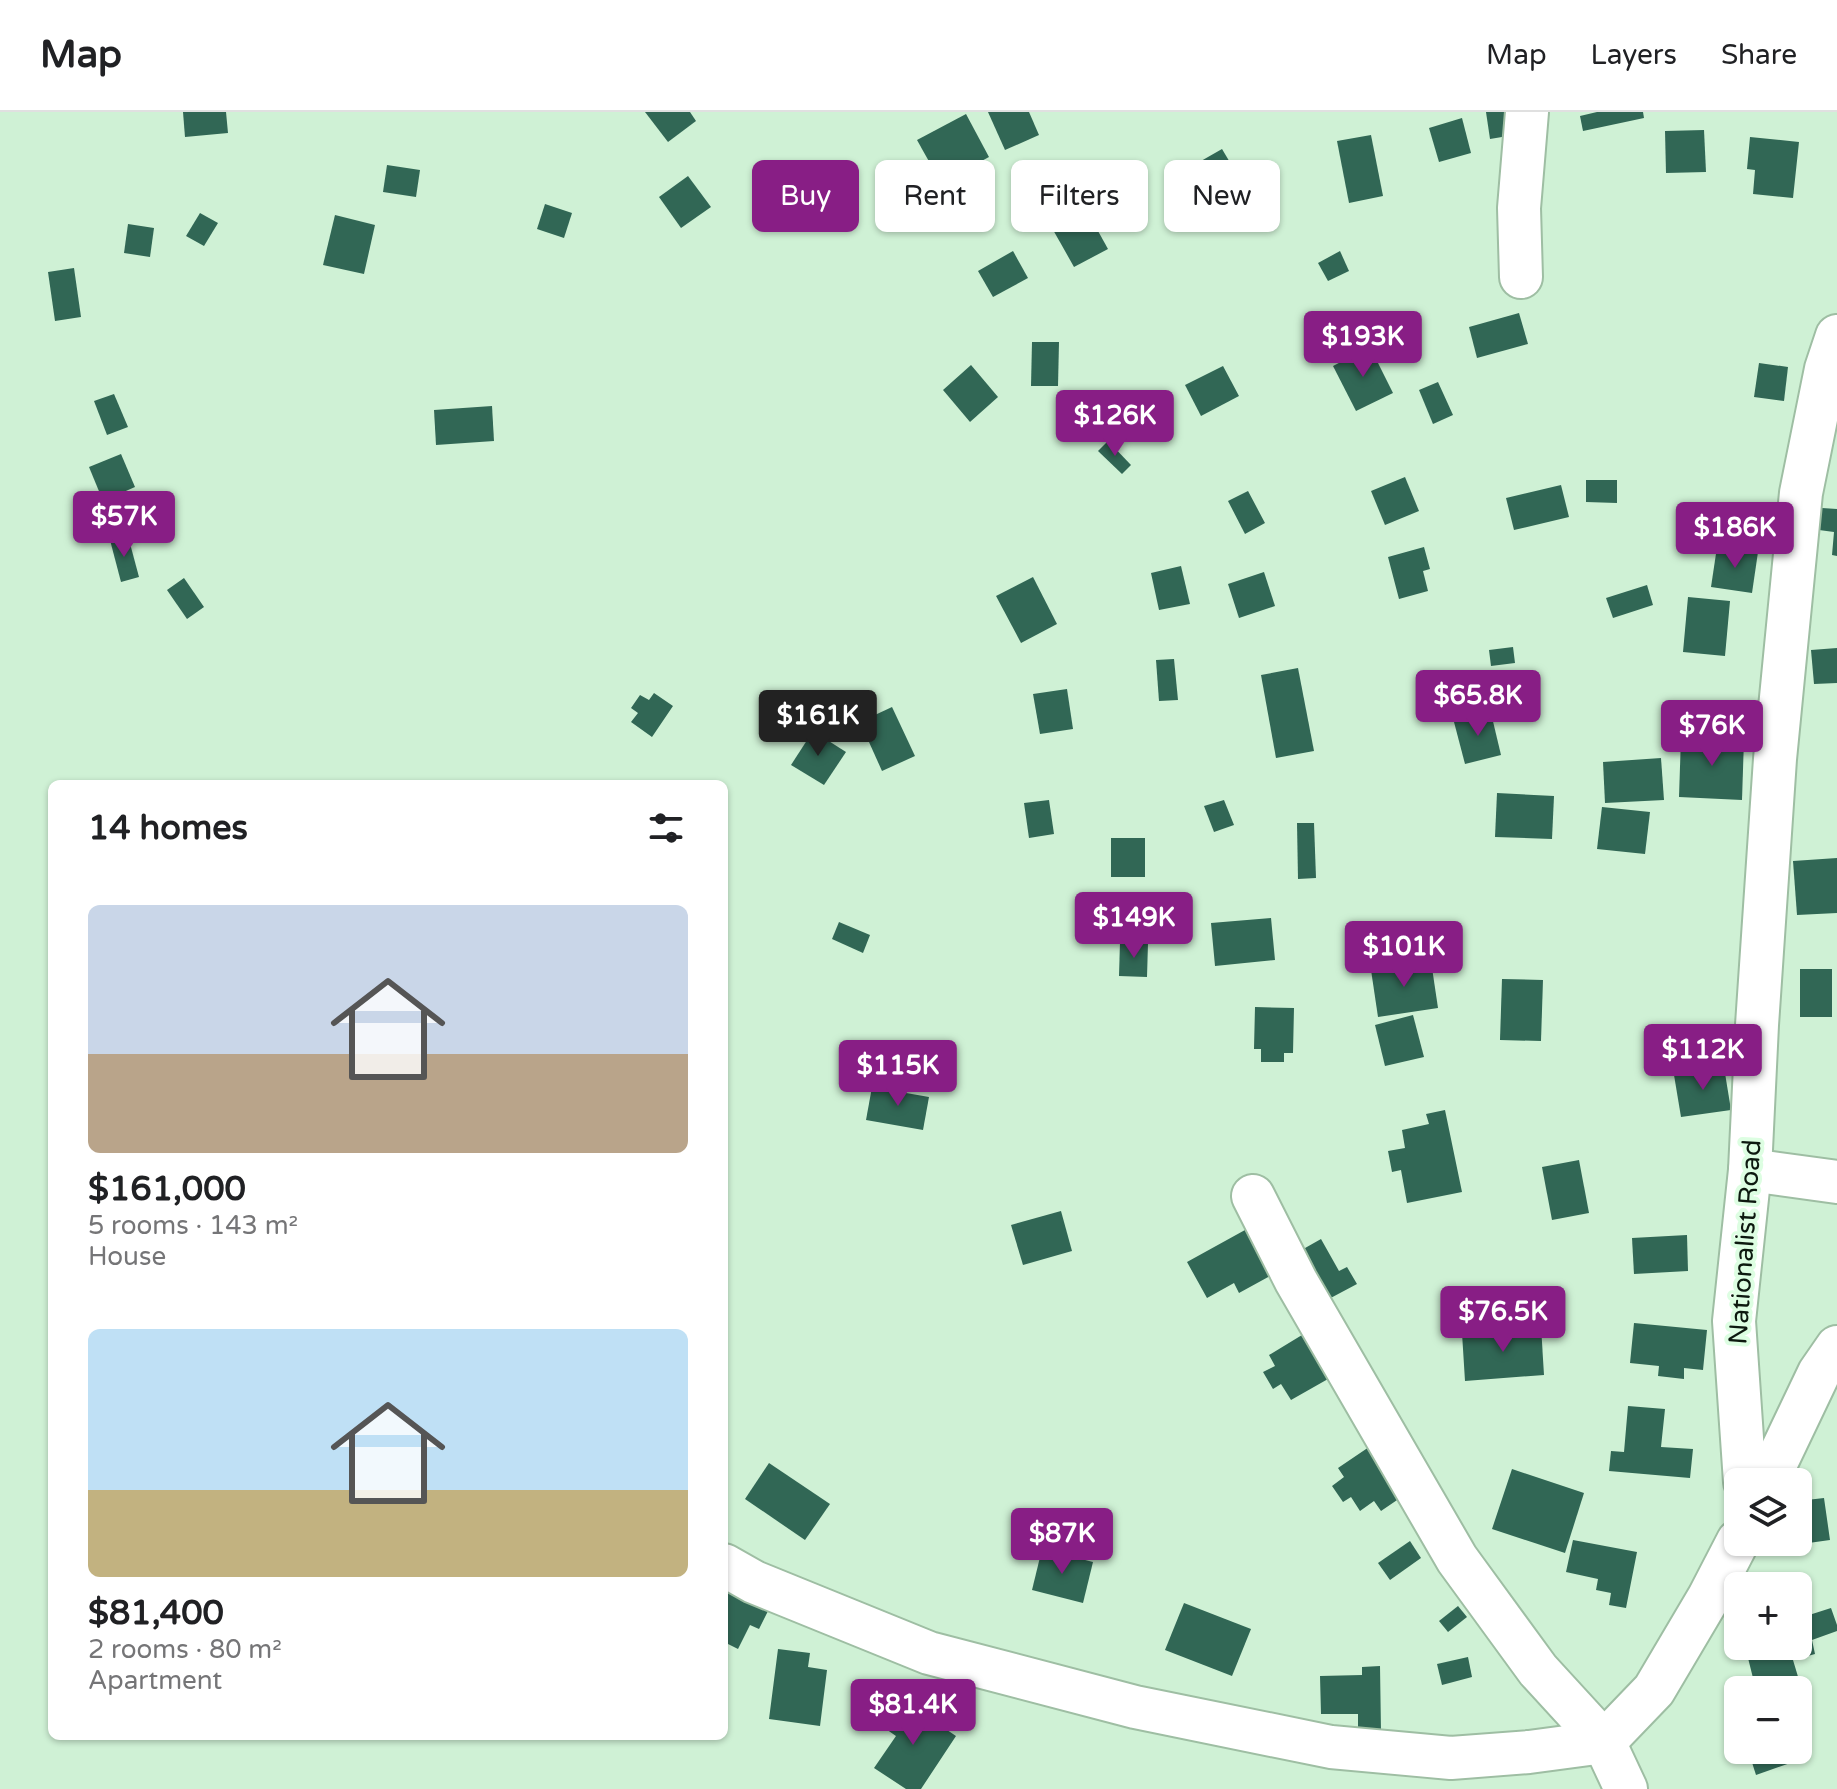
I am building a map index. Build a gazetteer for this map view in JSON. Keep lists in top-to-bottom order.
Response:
{
  "streets": {
    "street": ["Nationalist Road"]
  },
  "page": {
    "header": "Map",
    "nav": ["Map", "Layers", "Share"],
    "chip": [
      "Buy",
      "Rent",
      "Filters",
      "New"
    ],
    "price": [
      "$193K",
      "$126K",
      "$57K",
      "$186K",
      "$65.8K",
      "$161K",
      "$76K",
      "$149K",
      "$101K",
      "$112K",
      "$115K",
      "$76.5K",
      "$87K",
      "$81.4K"
    ],
    "heading": "14 homes",
    "list": [
      {
        "name": "$161,000",
        "note": "5 rooms · 143 m² · House"
      },
      {
        "name": "$81,400",
        "note": "2 rooms · 80 m² · Apartment"
      }
    ],
    "map_buttons": ["+", "−"]
  }
}
